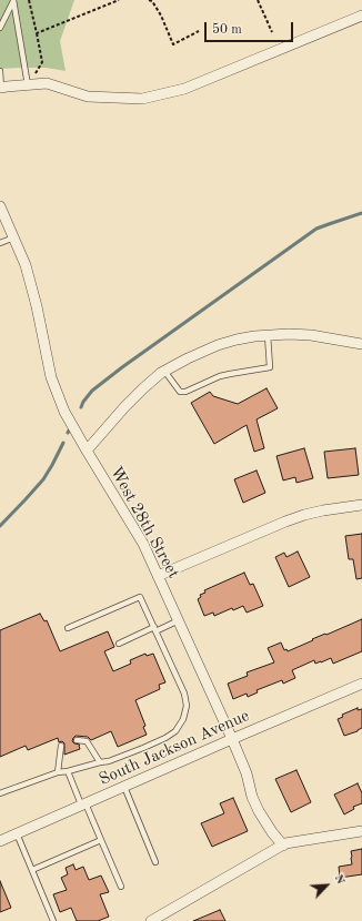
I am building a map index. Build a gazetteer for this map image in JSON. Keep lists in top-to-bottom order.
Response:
{
  "streets": {
    "street": ["West 28th Street", "South Jackson Avenue"]
  },
  "crossings": [
    ["West 28th Street", "South Jackson Avenue"]
  ],
  "scale_bar": "50 m",
  "north": "top right"
}
